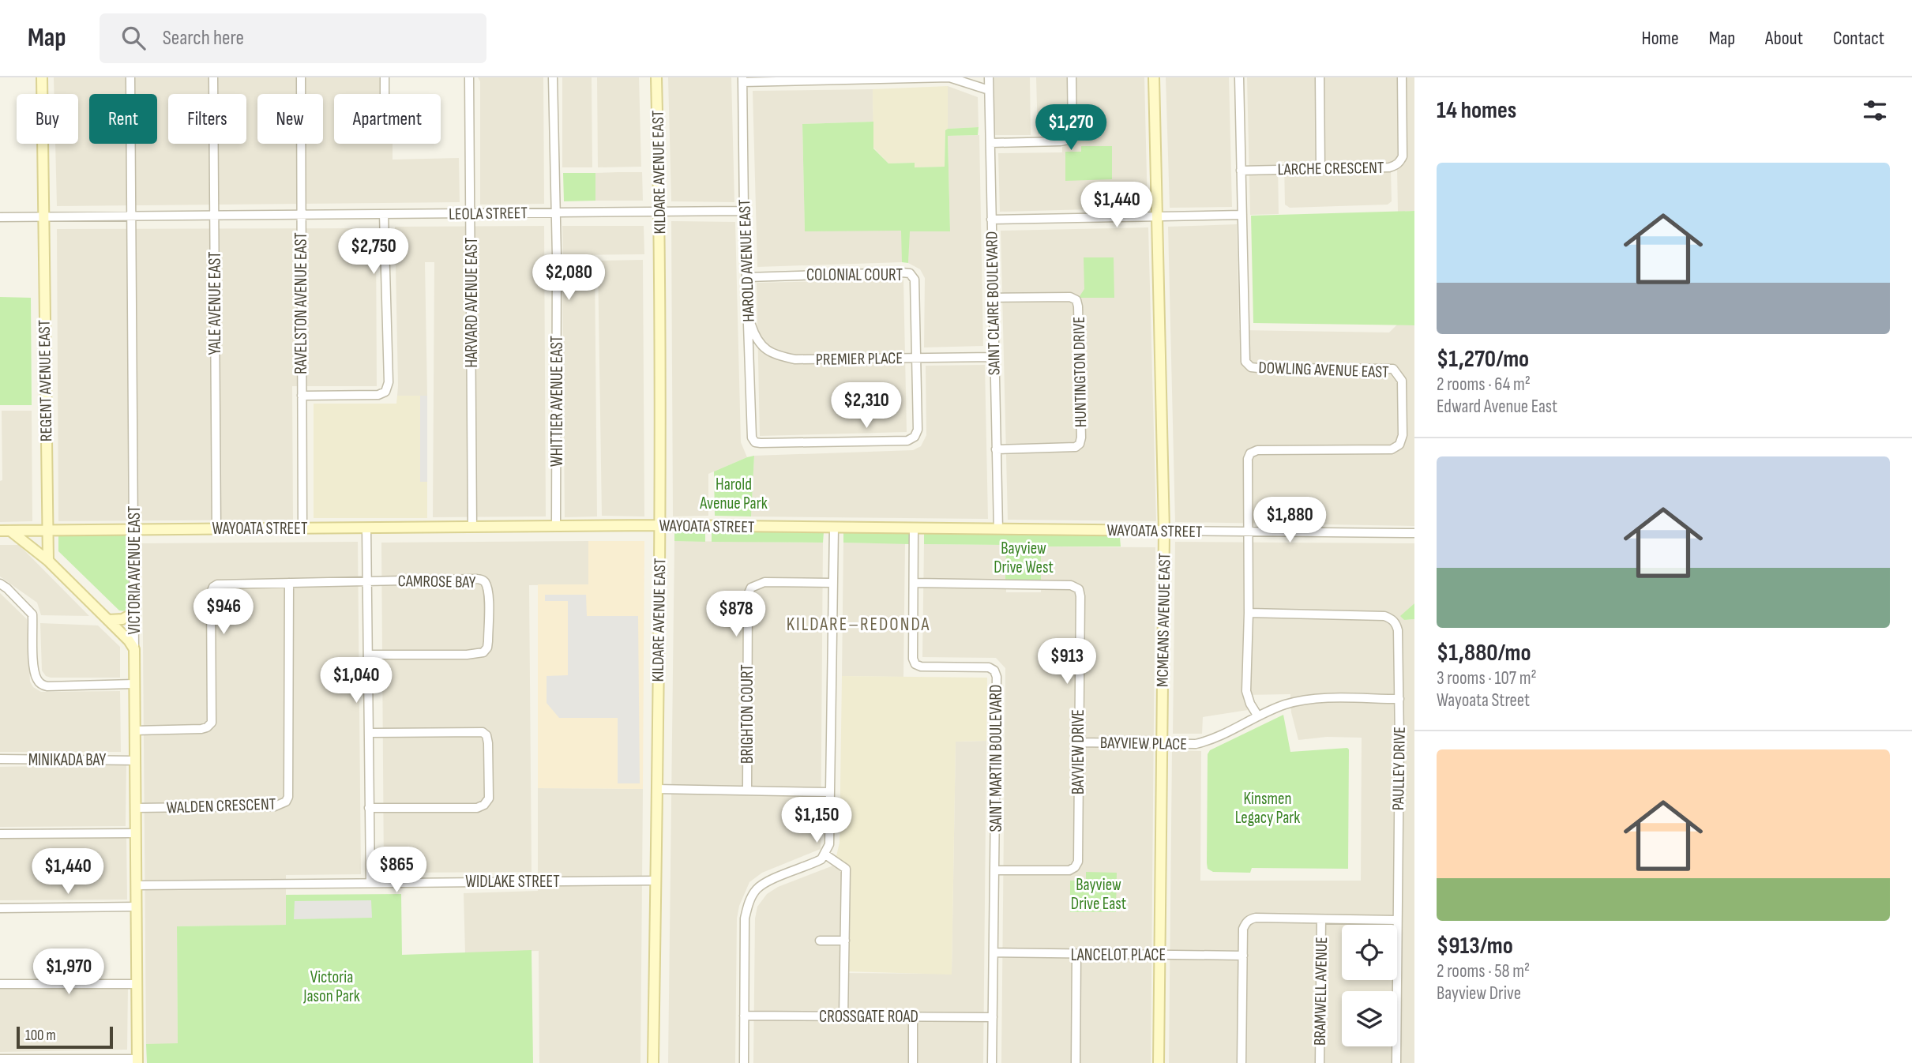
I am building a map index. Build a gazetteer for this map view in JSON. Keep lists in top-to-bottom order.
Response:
{
  "streets": {
    "street": [
      "LARCHE CRESCENT",
      "KILDARE AVENUE EAST",
      "LEOLA STREET",
      "HAROLD AVENUE EAST",
      "COLONIAL COURT",
      "HARVARD AVENUE EAST",
      "YALE AVENUE EAST",
      "RAVELSTON AVENUE EAST",
      "SAINT CLAIRE BOULEVARD",
      "PREMIER PLACE",
      "DOWLING AVENUE EAST",
      "HUNTINGTON DRIVE",
      "REGENT AVENUE EAST",
      "WHITTIER AVENUE EAST",
      "WAYOATA STREET",
      "VICTORIA AVENUE EAST",
      "CAMROSE BAY",
      "MCMEANS AVENUE EAST",
      "BRIGHTON COURT",
      "BAYVIEW PLACE",
      "BAYVIEW DRIVE",
      "SAINT MARTIN BOULEVARD",
      "MINIKADA BAY",
      "PAULLEY DRIVE",
      "WALDEN CRESCENT",
      "WIDLAKE STREET",
      "LANCELOT PLACE",
      "BRAMWELL AVENUE",
      "CROSSGATE ROAD"
    ]
  },
  "crossings": [
    ["LARCHE CRESCENT", "DOWLING AVENUE EAST"],
    ["KILDARE AVENUE EAST", "LEOLA STREET"],
    ["KILDARE AVENUE EAST", "WAYOATA STREET"],
    ["KILDARE AVENUE EAST", "WIDLAKE STREET"],
    ["LEOLA STREET", "HAROLD AVENUE EAST"],
    ["LEOLA STREET", "HARVARD AVENUE EAST"],
    ["LEOLA STREET", "YALE AVENUE EAST"],
    ["LEOLA STREET", "RAVELSTON AVENUE EAST"],
    ["LEOLA STREET", "REGENT AVENUE EAST"],
    ["LEOLA STREET", "WHITTIER AVENUE EAST"],
    ["LEOLA STREET", "VICTORIA AVENUE EAST"],
    ["HAROLD AVENUE EAST", "COLONIAL COURT"],
    ["HAROLD AVENUE EAST", "PREMIER PLACE"],
    ["COLONIAL COURT", "PREMIER PLACE"],
    ["HARVARD AVENUE EAST", "WAYOATA STREET"],
    ["YALE AVENUE EAST", "WAYOATA STREET"],
    ["RAVELSTON AVENUE EAST", "WAYOATA STREET"],
    ["SAINT CLAIRE BOULEVARD", "PREMIER PLACE"],
    ["SAINT CLAIRE BOULEVARD", "HUNTINGTON DRIVE"],
    ["SAINT CLAIRE BOULEVARD", "WAYOATA STREET"],
    ["DOWLING AVENUE EAST", "WAYOATA STREET"],
    ["DOWLING AVENUE EAST", "BAYVIEW PLACE"],
    ["DOWLING AVENUE EAST", "PAULLEY DRIVE"],
    ["REGENT AVENUE EAST", "WAYOATA STREET"],
    ["WHITTIER AVENUE EAST", "WAYOATA STREET"],
    ["WAYOATA STREET", "VICTORIA AVENUE EAST"],
    ["WAYOATA STREET", "MCMEANS AVENUE EAST"],
    ["WAYOATA STREET", "SAINT MARTIN BOULEVARD"],
    ["VICTORIA AVENUE EAST", "MINIKADA BAY"],
    ["VICTORIA AVENUE EAST", "WALDEN CRESCENT"],
    ["VICTORIA AVENUE EAST", "WIDLAKE STREET"],
    ["MCMEANS AVENUE EAST", "BAYVIEW PLACE"],
    ["MCMEANS AVENUE EAST", "LANCELOT PLACE"],
    ["BAYVIEW PLACE", "BAYVIEW DRIVE"],
    ["BAYVIEW PLACE", "PAULLEY DRIVE"],
    ["BAYVIEW DRIVE", "SAINT MARTIN BOULEVARD"],
    ["SAINT MARTIN BOULEVARD", "LANCELOT PLACE"],
    ["SAINT MARTIN BOULEVARD", "CROSSGATE ROAD"]
  ],
  "districts": ["KILDARE–REDONDA"],
  "parks": [
    "Harold Avenue Park",
    "Bayview Drive West",
    "Kinsmen Legacy Park",
    "Bayview Drive East",
    "Victoria Jason Park"
  ],
  "scale_bar": "100 m",
  "page": {
    "header": "Map",
    "search": "Search here",
    "nav": [
      "Home",
      "Map",
      "About",
      "Contact"
    ],
    "heading": "14 homes",
    "chip": [
      "Buy",
      "Rent",
      "Filters",
      "New",
      "Apartment"
    ],
    "price": [
      "$1,270",
      "$1,440",
      "$2,750",
      "$2,080",
      "$2,310",
      "$1,880",
      "$946",
      "$878",
      "$913",
      "$1,040",
      "$1,150",
      "$865",
      "$1,440",
      "$1,970"
    ],
    "list": [
      {
        "name": "$1,270/mo",
        "note": "2 rooms · 64 m² · Edward Avenue East"
      },
      {
        "name": "$1,880/mo",
        "note": "3 rooms · 107 m² · Wayoata Street"
      },
      {
        "name": "$913/mo",
        "note": "2 rooms · 58 m² · Bayview Drive"
      }
    ],
    "scale": "100 m"
  }
}
